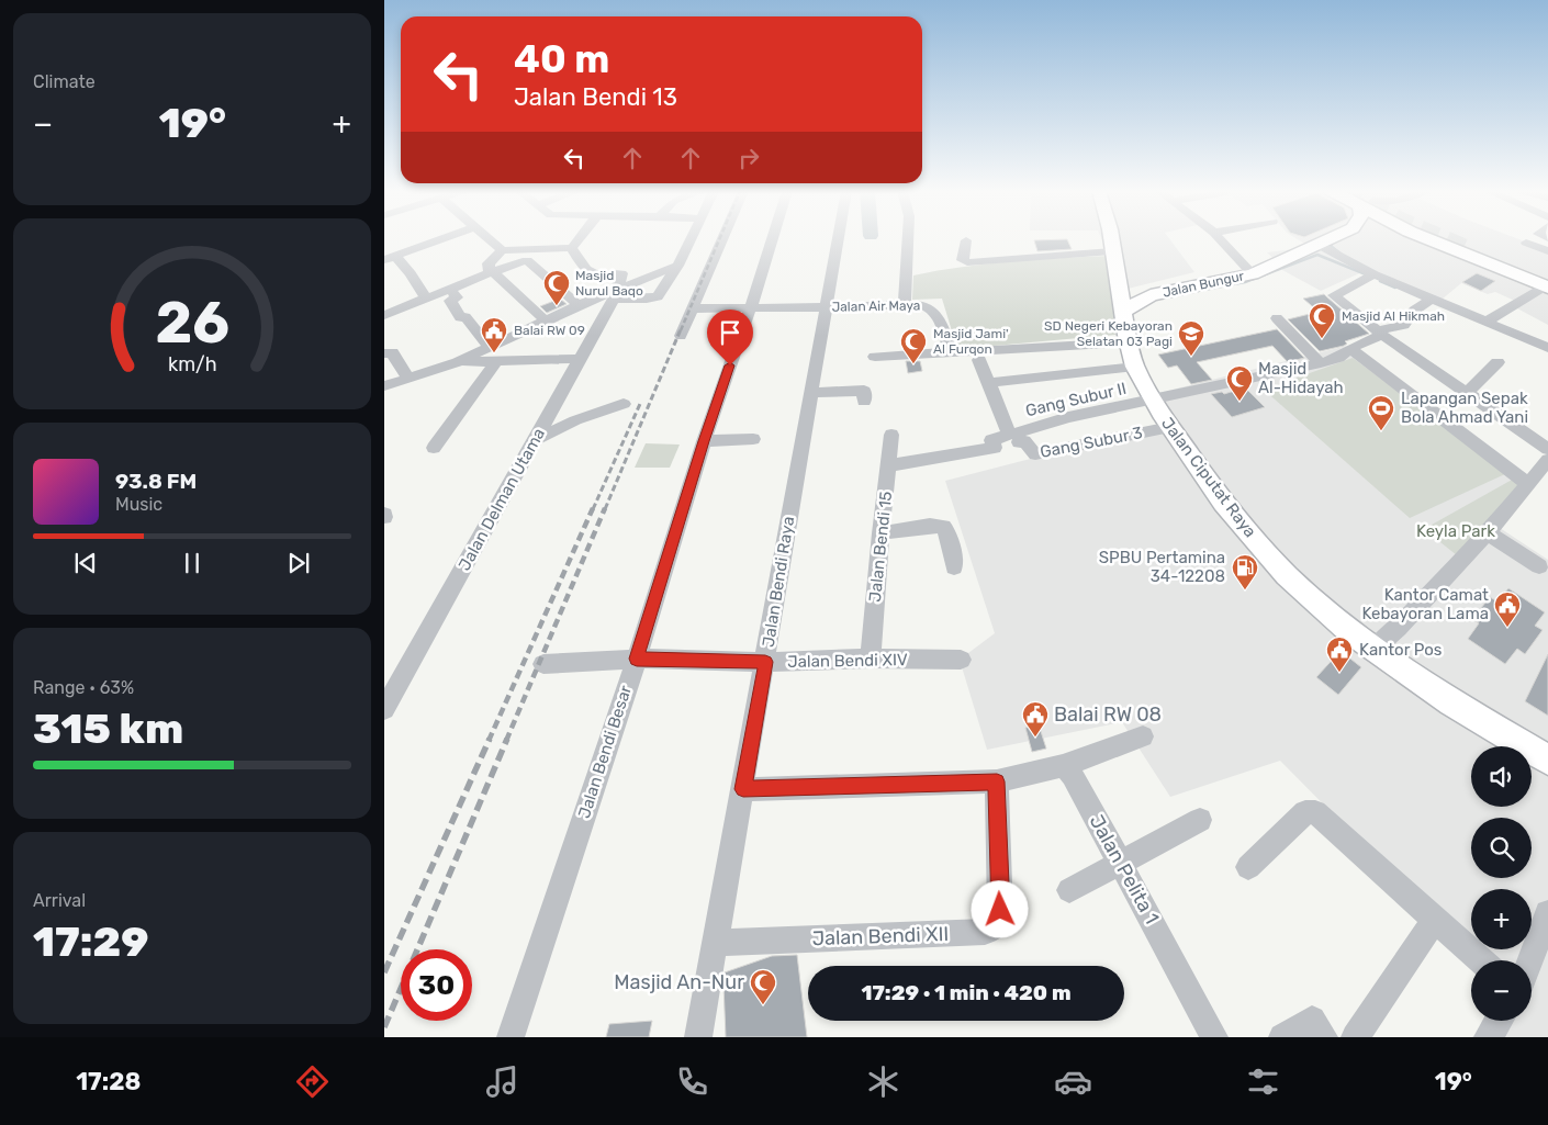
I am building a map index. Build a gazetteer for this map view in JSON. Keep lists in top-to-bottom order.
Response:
{
  "streets": {
    "main road": ["Jalan Bungur", "Jalan Ciputat Raya"],
    "street": [
      "Jalan Air Maya",
      "Gang Subur II",
      "Gang Subur 3",
      "Jalan Delman Utama",
      "Jalan Bendi 15",
      "Jalan Bendi Raya",
      "Jalan Bendi XIV",
      "Jalan Bendi Besar",
      "Jalan Pelita 1",
      "Jalan Bendi XII"
    ]
  },
  "crossings": [
    ["Jalan Bungur", "Jalan Ciputat Raya"],
    ["Jalan Air Maya", "Jalan Bendi Raya"],
    ["Jalan Air Maya", "Jalan Bendi Besar"],
    ["Gang Subur II", "Gang Subur 3"],
    ["Gang Subur II", "Jalan Ciputat Raya"],
    ["Gang Subur 3", "Jalan Ciputat Raya"],
    ["Jalan Bendi 15", "Jalan Bendi XIV"],
    ["Jalan Bendi Raya", "Jalan Bendi XIV"],
    ["Jalan Bendi Raya", "Jalan Bendi XII"],
    ["Jalan Bendi XIV", "Jalan Bendi Besar"]
  ],
  "parks": ["Keyla Park"],
  "places": {
    "mosque": [
      "Masjid Nurul Baqo",
      "Masjid Al Hikmah",
      "Masjid Jami' Al Furqon",
      "Masjid Al-Hidayah",
      "Masjid An-Nur"
    ],
    "public building": [
      "Balai RW 09",
      "Kantor Camat Kebayoran Lama",
      "Kantor Pos",
      "Balai RW 08"
    ],
    "school or university": ["SD Negeri Kebayoran Selatan 03 Pagi"],
    "sports": ["Lapangan Sepak Bola Ahmad Yani"],
    "fuel station": ["SPBU Pertamina 34-12208"]
  },
  "page": {
    "tile": [
      "Climate",
      ["Range · 63%", "315 km"],
      ["Arrival", "17:29"]
    ],
    "turn": ["40 m", "Jalan Bendi 13"],
    "heat": ["−", "19°", "+"],
    "song": ["93.8 FM", "Music"],
    "map_buttons": ["+", "−"],
    "limit": "30",
    "trip": "17:29 · 1 min · 420 m",
    "tabs": ["17:28", "19°"],
    "gauge": ["26", "km/h"]
  }
}
